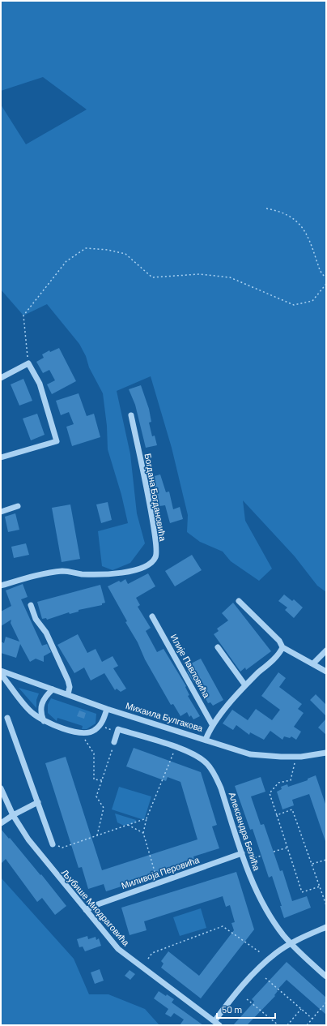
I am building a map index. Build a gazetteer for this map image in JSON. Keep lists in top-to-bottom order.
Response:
{
  "streets": {
    "street": [
      "Богдана Богдановића",
      "Илије Павловића",
      "Михаила Булгакова",
      "Александра Белића",
      "Миливоја Перовића",
      "Љубише Миодраговића"
    ]
  },
  "crossings": [
    ["Александра Белића", "Миливоја Перовића"],
    ["Миливоја Перовића", "Љубише Миодраговића"]
  ],
  "scale_bar": "50 m"
}
